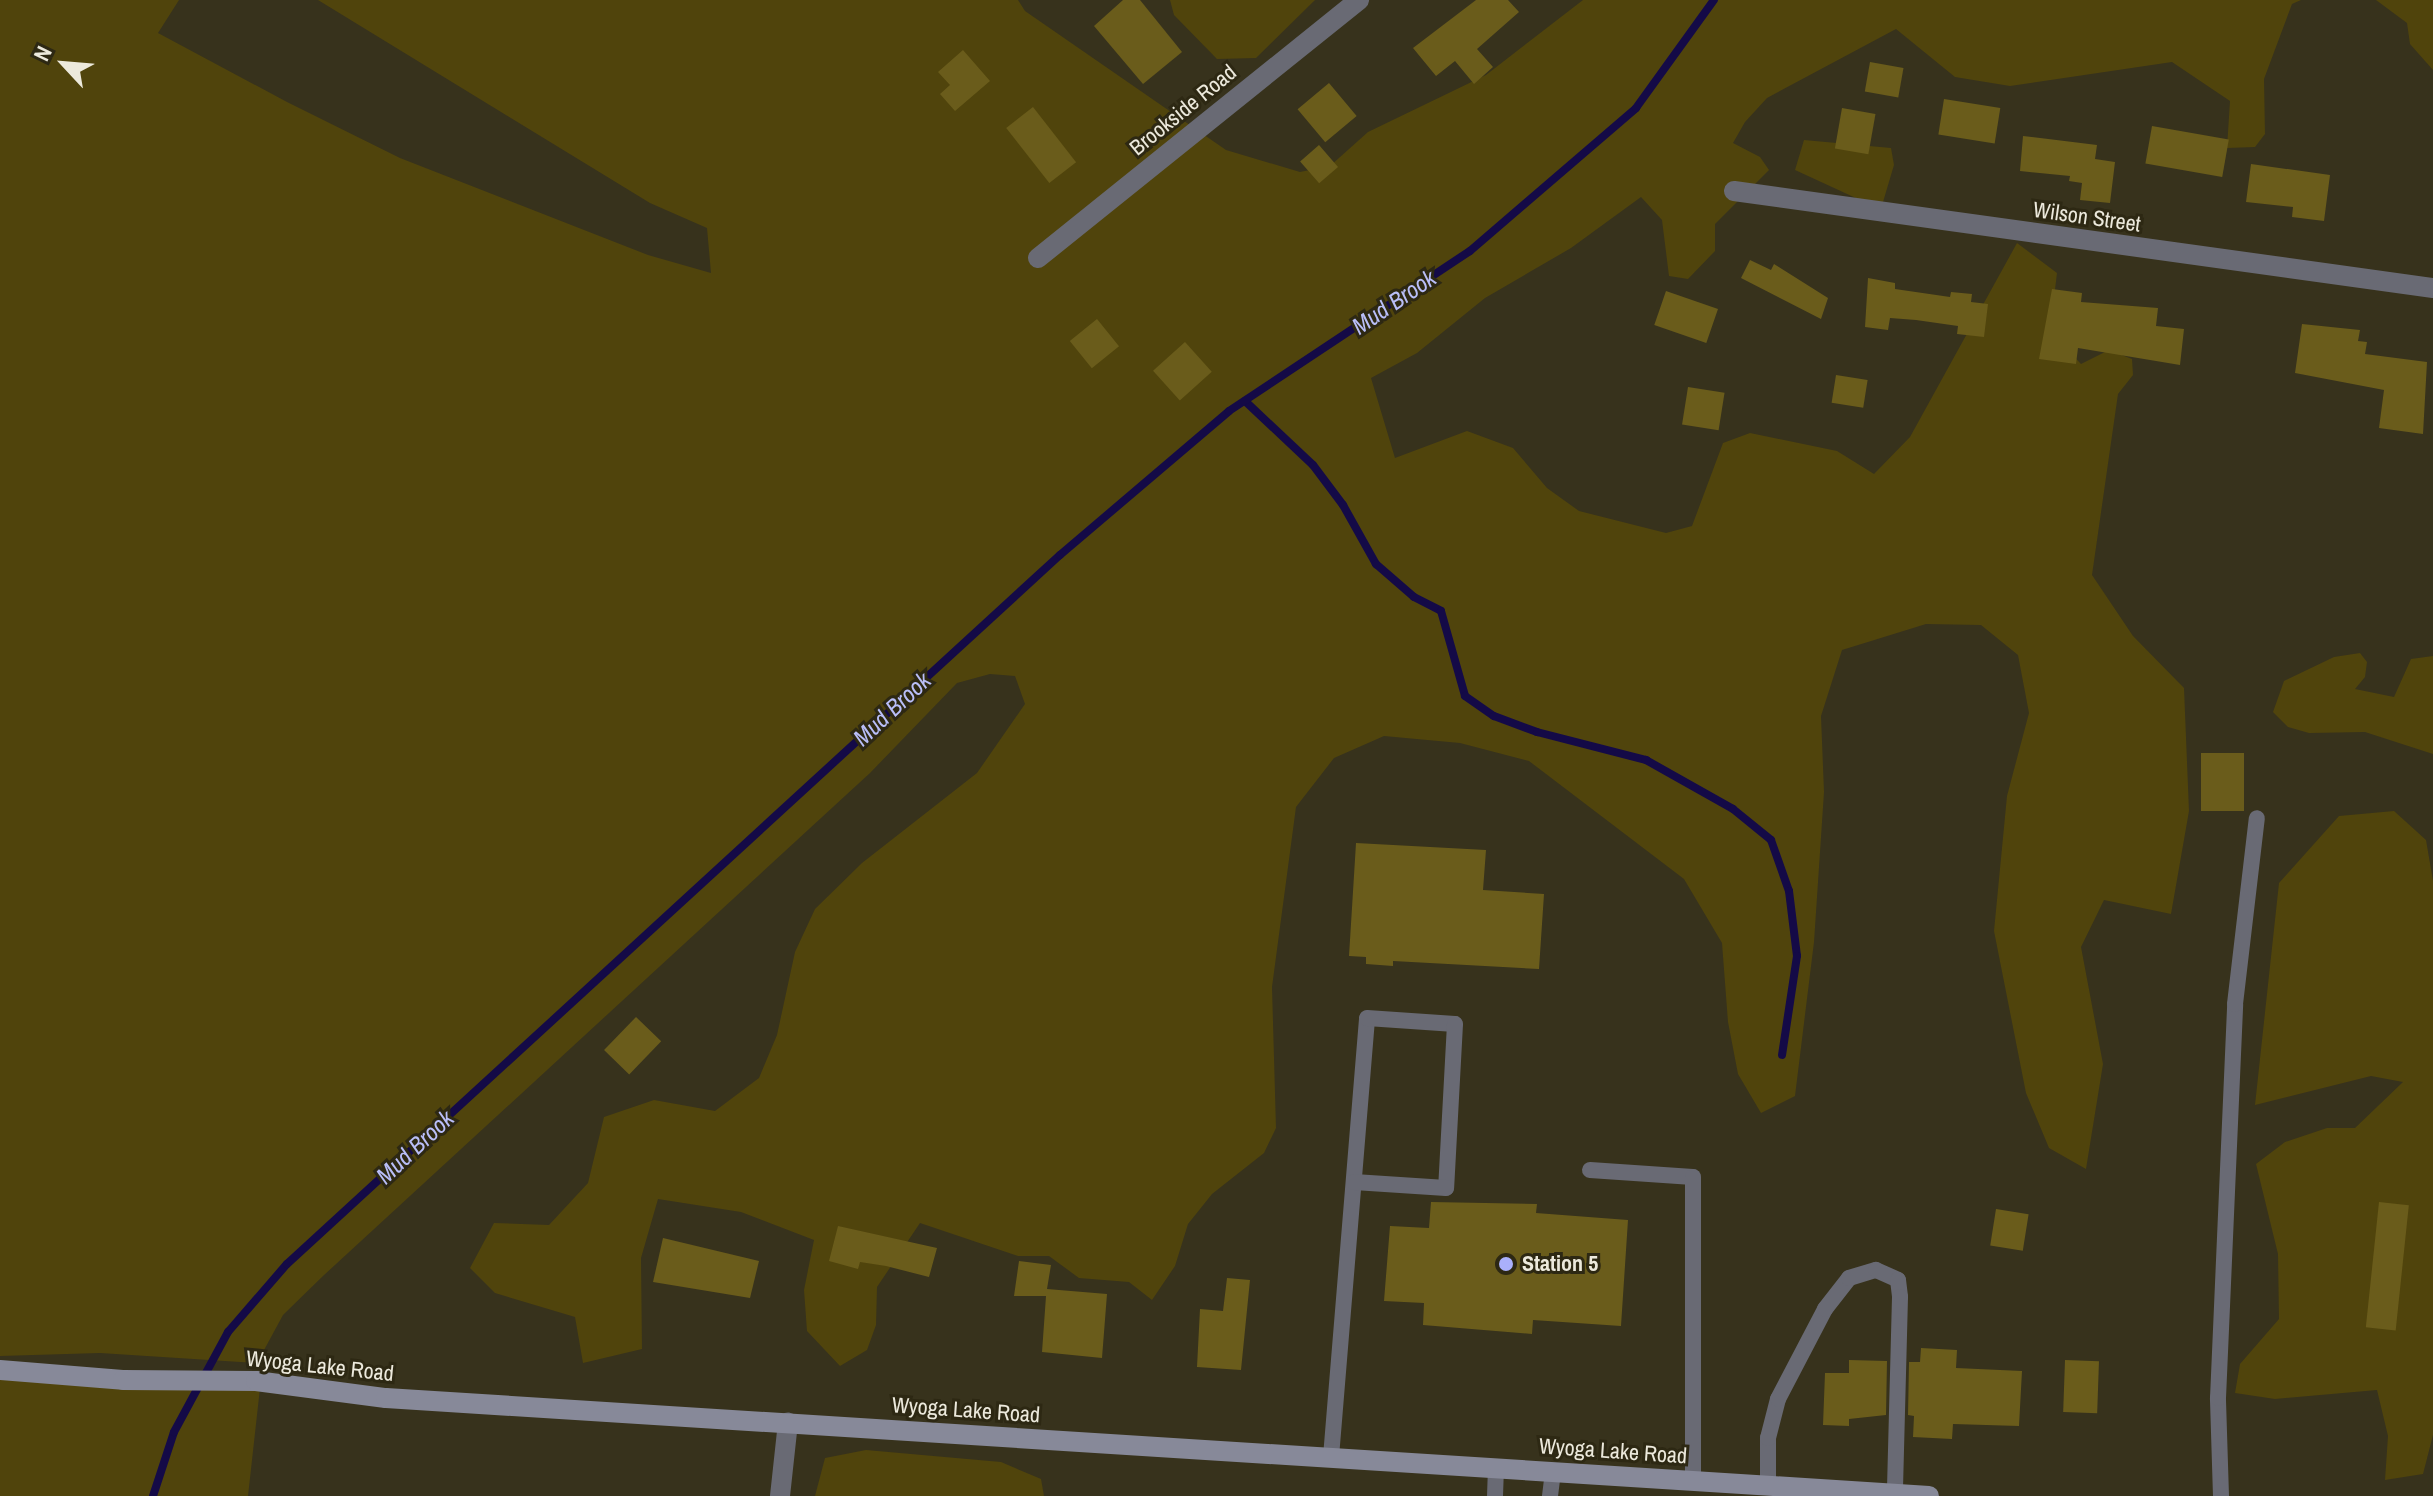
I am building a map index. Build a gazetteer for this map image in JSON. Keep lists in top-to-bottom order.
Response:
{
  "streets": {
    "street": ["Brookside Road", "Wilson Street", "Wyoga Lake Road"]
  },
  "water": ["Mud Brook"],
  "places": ["Station 5"],
  "north": "top left"
}
